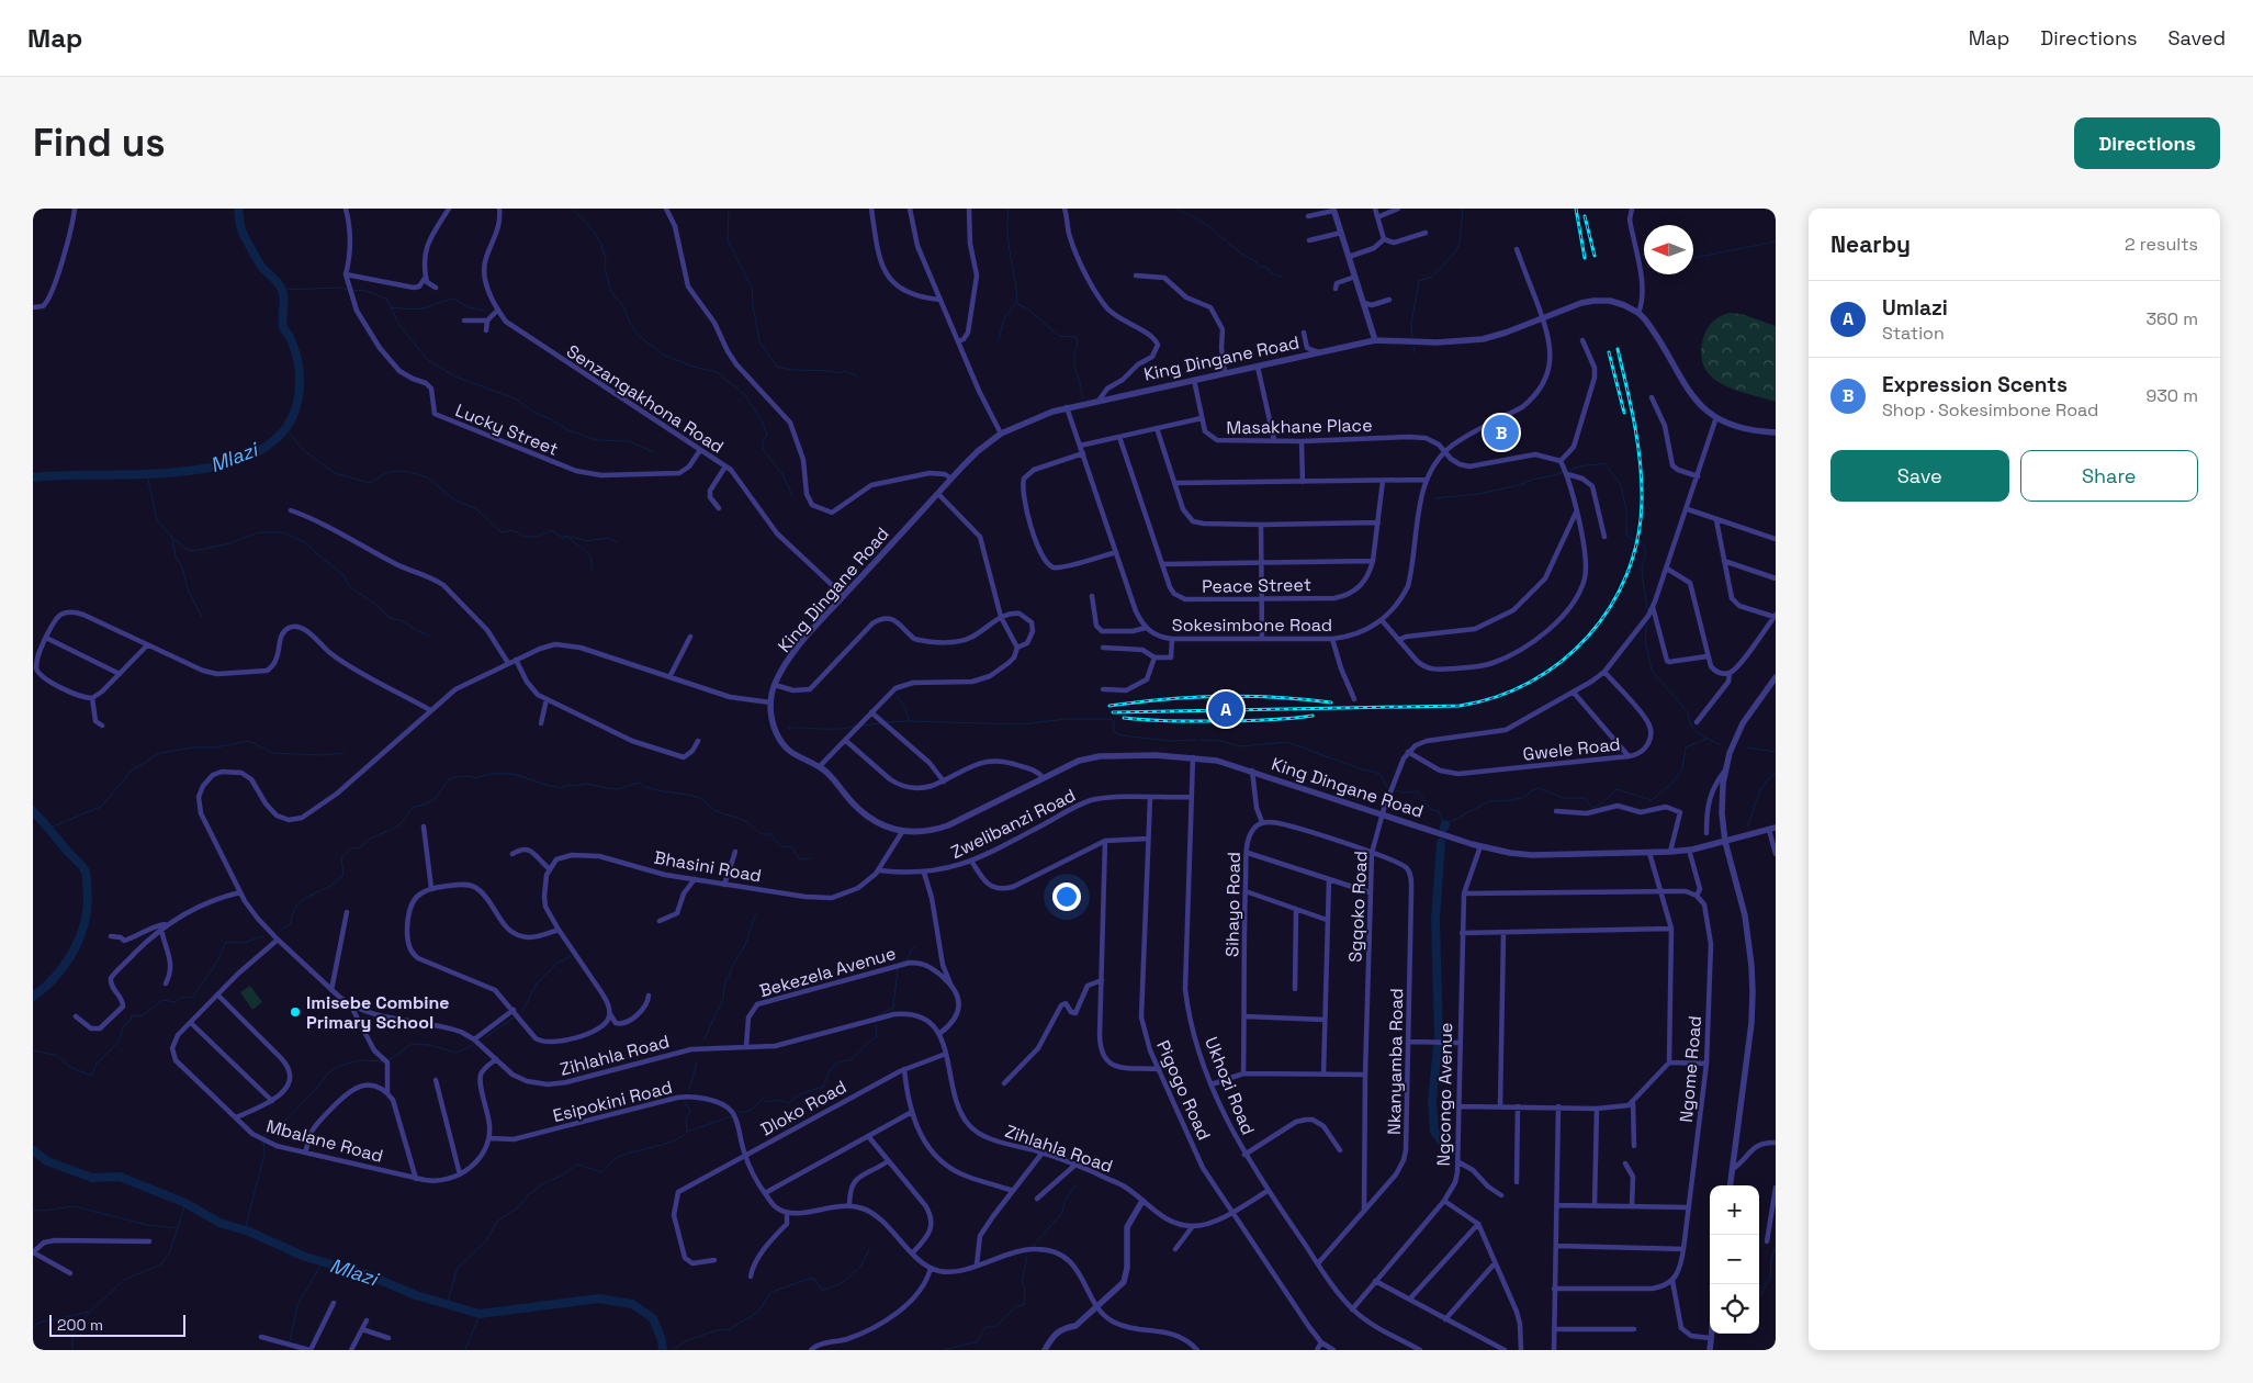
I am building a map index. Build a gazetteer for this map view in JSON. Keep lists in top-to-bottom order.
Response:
{
  "streets": {
    "street": [
      "King Dingane Road",
      "Senzangakhona Road",
      "Masakhane Place",
      "Lucky Street",
      "Peace Street",
      "Sokesimbone Road",
      "Gwele Road",
      "Zwelibanzi Road",
      "Bhasini Road",
      "Sihayo Road",
      "Sgqoko Road",
      "Bekezela Avenue",
      "Zihlahla Road",
      "Nkanyamba Road",
      "Ngome Road",
      "Ukhozi Road",
      "Pigogo Road",
      "Ngcongo Avenue",
      "Esipokini Road",
      "Dloko Road",
      "Mbalane Road"
    ]
  },
  "crossings": [
    ["King Dingane Road", "Senzangakhona Road"],
    ["King Dingane Road", "Masakhane Place"],
    ["King Dingane Road", "Sokesimbone Road"],
    ["King Dingane Road", "Bhasini Road"],
    ["King Dingane Road", "Sgqoko Road"],
    ["King Dingane Road", "Zihlahla Road"],
    ["King Dingane Road", "Ngome Road"],
    ["King Dingane Road", "Ukhozi Road"],
    ["King Dingane Road", "Ngcongo Avenue"],
    ["Senzangakhona Road", "Lucky Street"],
    ["Masakhane Place", "Sokesimbone Road"],
    ["Gwele Road", "Sgqoko Road"],
    ["Zwelibanzi Road", "Bhasini Road"],
    ["Zwelibanzi Road", "Ukhozi Road"],
    ["Zwelibanzi Road", "Pigogo Road"],
    ["Sgqoko Road", "Nkanyamba Road"],
    ["Bekezela Avenue", "Zihlahla Road"],
    ["Zihlahla Road", "Dloko Road"],
    ["Zihlahla Road", "Mbalane Road"],
    ["Nkanyamba Road", "Ukhozi Road"],
    ["Ukhozi Road", "Ngcongo Avenue"],
    ["Esipokini Road", "Dloko Road"],
    ["Esipokini Road", "Mbalane Road"]
  ],
  "water": ["Mlazi"],
  "places": ["Imisebe Combine Primary School"],
  "scale_bar": "200 m",
  "north": "left",
  "page": {
    "header": "Map",
    "nav": ["Map", "Directions", "Saved"],
    "buttons": [
      "Directions",
      ["Save", "Share"]
    ],
    "title": "Find us",
    "heading": ["Nearby", "2 results"],
    "list": [
      {
        "mark": "A",
        "name": "Umlazi",
        "note": "Station",
        "value": "360 m"
      },
      {
        "mark": "B",
        "name": "Expression Scents",
        "note": "Shop · Sokesimbone Road",
        "value": "930 m"
      }
    ],
    "pins": ["B", "A"],
    "map_buttons": ["+", "−"],
    "scale": "200 m"
  }
}
